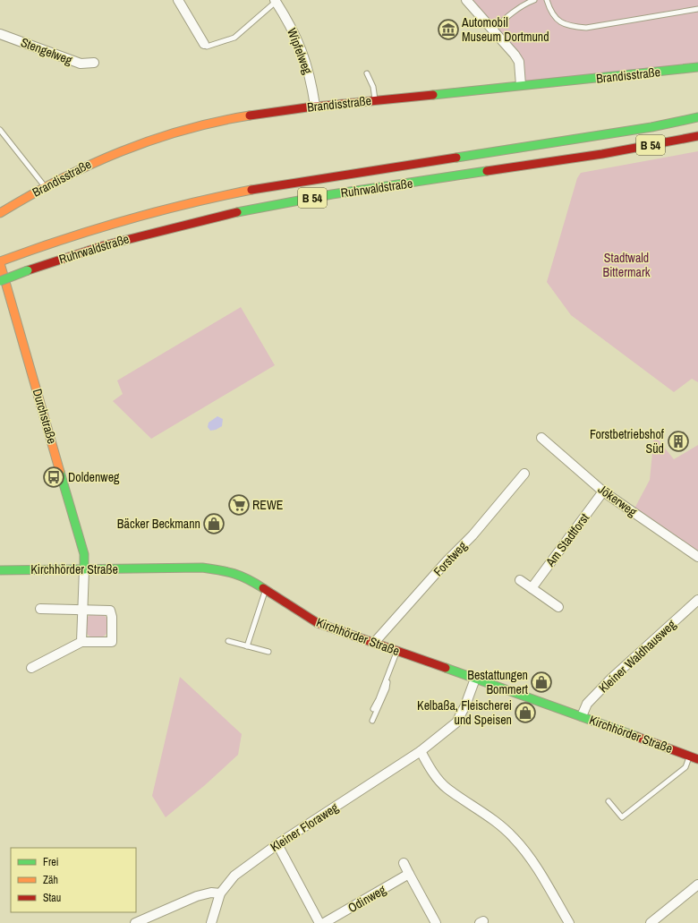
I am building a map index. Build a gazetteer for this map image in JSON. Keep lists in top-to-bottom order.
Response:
{
  "streets": {
    "main road": [
      "Brandisstraße",
      "B 54",
      "Ruhrwaldstraße",
      "Durchstraße",
      "Kirchhörder Straße"
    ],
    "street": [
      "Stengelweg",
      "Wipfelweg",
      "Jökerweg",
      "Am Stadtforst",
      "Forstweg",
      "Kleiner Waldhausweg",
      "Kleiner Floraweg",
      "Odinweg"
    ]
  },
  "crossings": [
    ["Wipfelweg", "Brandisstraße"],
    ["B 54", "Durchstraße"],
    ["Durchstraße", "Kirchhörder Straße"],
    ["Jökerweg", "Am Stadtforst"],
    ["Forstweg", "Kirchhörder Straße"],
    ["Kirchhörder Straße", "Kleiner Waldhausweg"],
    ["Kirchhörder Straße", "Kleiner Floraweg"]
  ],
  "parks": ["Stadtwald Bittermark"],
  "places": {
    "museum": ["Automobil Museum Dortmund"],
    "building": ["Forstbetriebshof Süd"],
    "bus stop": ["Doldenweg"],
    "supermarket": ["REWE"],
    "shop": ["Bäcker Beckmann", "Bestattungen Bommert", "Kelbaßa, Fleischerei und Speisen"]
  },
  "legend": ["Frei", "Zäh", "Stau"]
}
